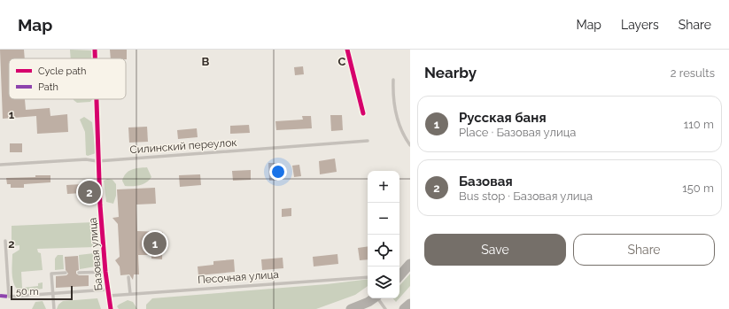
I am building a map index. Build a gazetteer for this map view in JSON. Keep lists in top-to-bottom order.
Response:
{
  "streets": {
    "street": ["Базовая улица"],
    "lane": ["Силинский переулок", "Песочная улица"]
  },
  "crossings": [
    ["Силинский переулок", "Базовая улица"],
    ["Базовая улица", "Песочная улица"]
  ],
  "legend": ["Cycle path", "Path"],
  "scale_bar": "50 m",
  "page": {
    "header": "Map",
    "nav": ["Map", "Layers", "Share"],
    "heading": ["Nearby", "2 results"],
    "list": [
      {
        "mark": "1",
        "name": "Русская баня",
        "note": "Place · Базовая улица",
        "value": "110 m"
      },
      {
        "mark": "2",
        "name": "Базовая",
        "note": "Bus stop · Базовая улица",
        "value": "150 m"
      }
    ],
    "map_buttons": ["+", "−"],
    "pins": ["2", "1"],
    "buttons": ["Save", "Share"],
    "scale": "50 m"
  },
  "grid": {
    "columns": ["B", "C"],
    "rows": ["1", "2"]
  }
}
